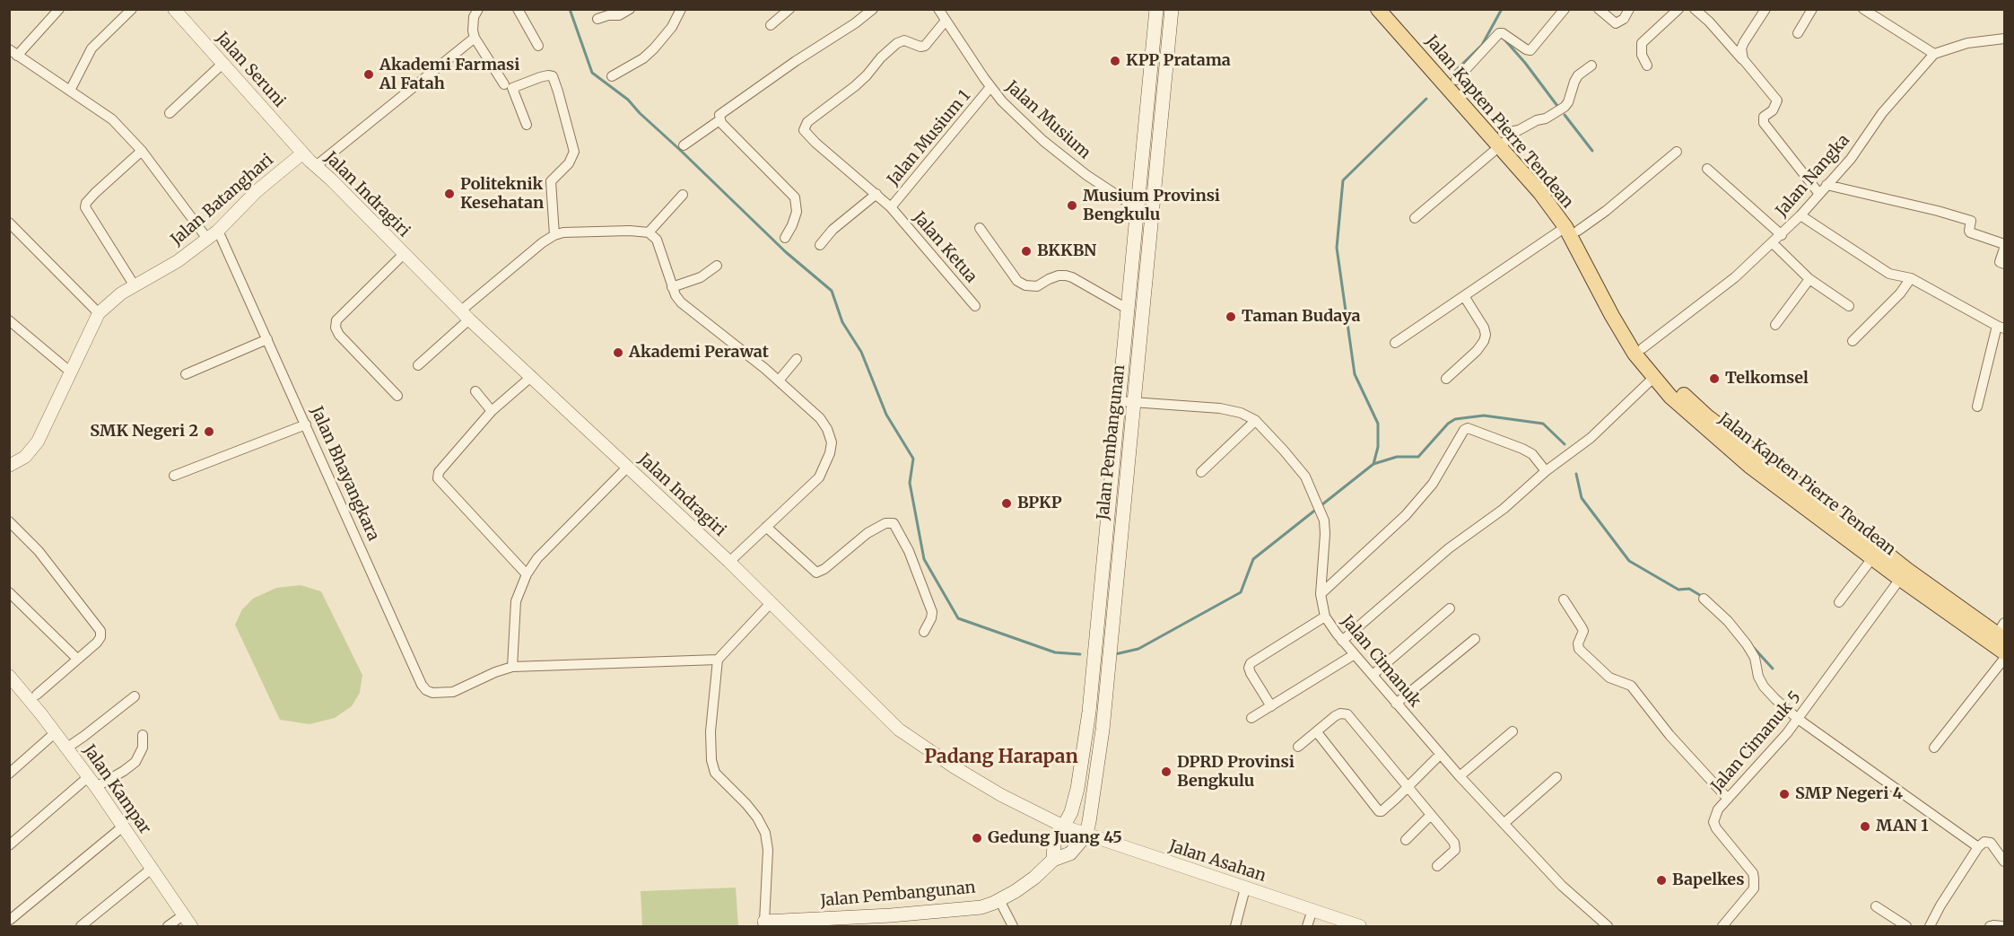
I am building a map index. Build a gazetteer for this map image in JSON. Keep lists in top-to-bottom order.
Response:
{
  "streets": {
    "main road": ["Jalan Kapten Pierre Tendean", "Jalan Pembangunan"],
    "street": [
      "Jalan Seruni",
      "Jalan Musium",
      "Jalan Musium 1",
      "Jalan Nangka",
      "Jalan Indragiri",
      "Jalan Batanghari",
      "Jalan Ketua",
      "Jalan Bhayangkara",
      "Jalan Cimanuk",
      "Jalan Cimanuk 5",
      "Jalan Kampar",
      "Jalan Asahan"
    ]
  },
  "crossings": [
    ["Jalan Seruni", "Jalan Indragiri"],
    ["Jalan Seruni", "Jalan Batanghari"],
    ["Jalan Musium", "Jalan Musium 1"],
    ["Jalan Musium", "Jalan Ketua"],
    ["Jalan Musium", "Jalan Pembangunan"],
    ["Jalan Kapten Pierre Tendean", "Jalan Nangka"],
    ["Jalan Kapten Pierre Tendean", "Jalan Cimanuk 5"],
    ["Jalan Musium 1", "Jalan Ketua"],
    ["Jalan Indragiri", "Jalan Batanghari"],
    ["Jalan Indragiri", "Jalan Pembangunan"],
    ["Jalan Indragiri", "Jalan Asahan"],
    ["Jalan Batanghari", "Jalan Bhayangkara"],
    ["Jalan Pembangunan", "Jalan Cimanuk"],
    ["Jalan Pembangunan", "Jalan Asahan"]
  ],
  "districts": ["Padang Harapan"],
  "places": [
    "KPP Pratama",
    "Akademi Farmasi Al Fatah",
    "Politeknik Kesehatan",
    "Musium Provinsi Bengkulu",
    "BKKBN",
    "Taman Budaya",
    "Akademi Perawat",
    "Telkomsel",
    "SMK Negeri 2",
    "BPKP",
    "DPRD Provinsi Bengkulu",
    "SMP Negeri 4",
    "MAN 1",
    "Gedung Juang 45",
    "Bapelkes"
  ]
}
